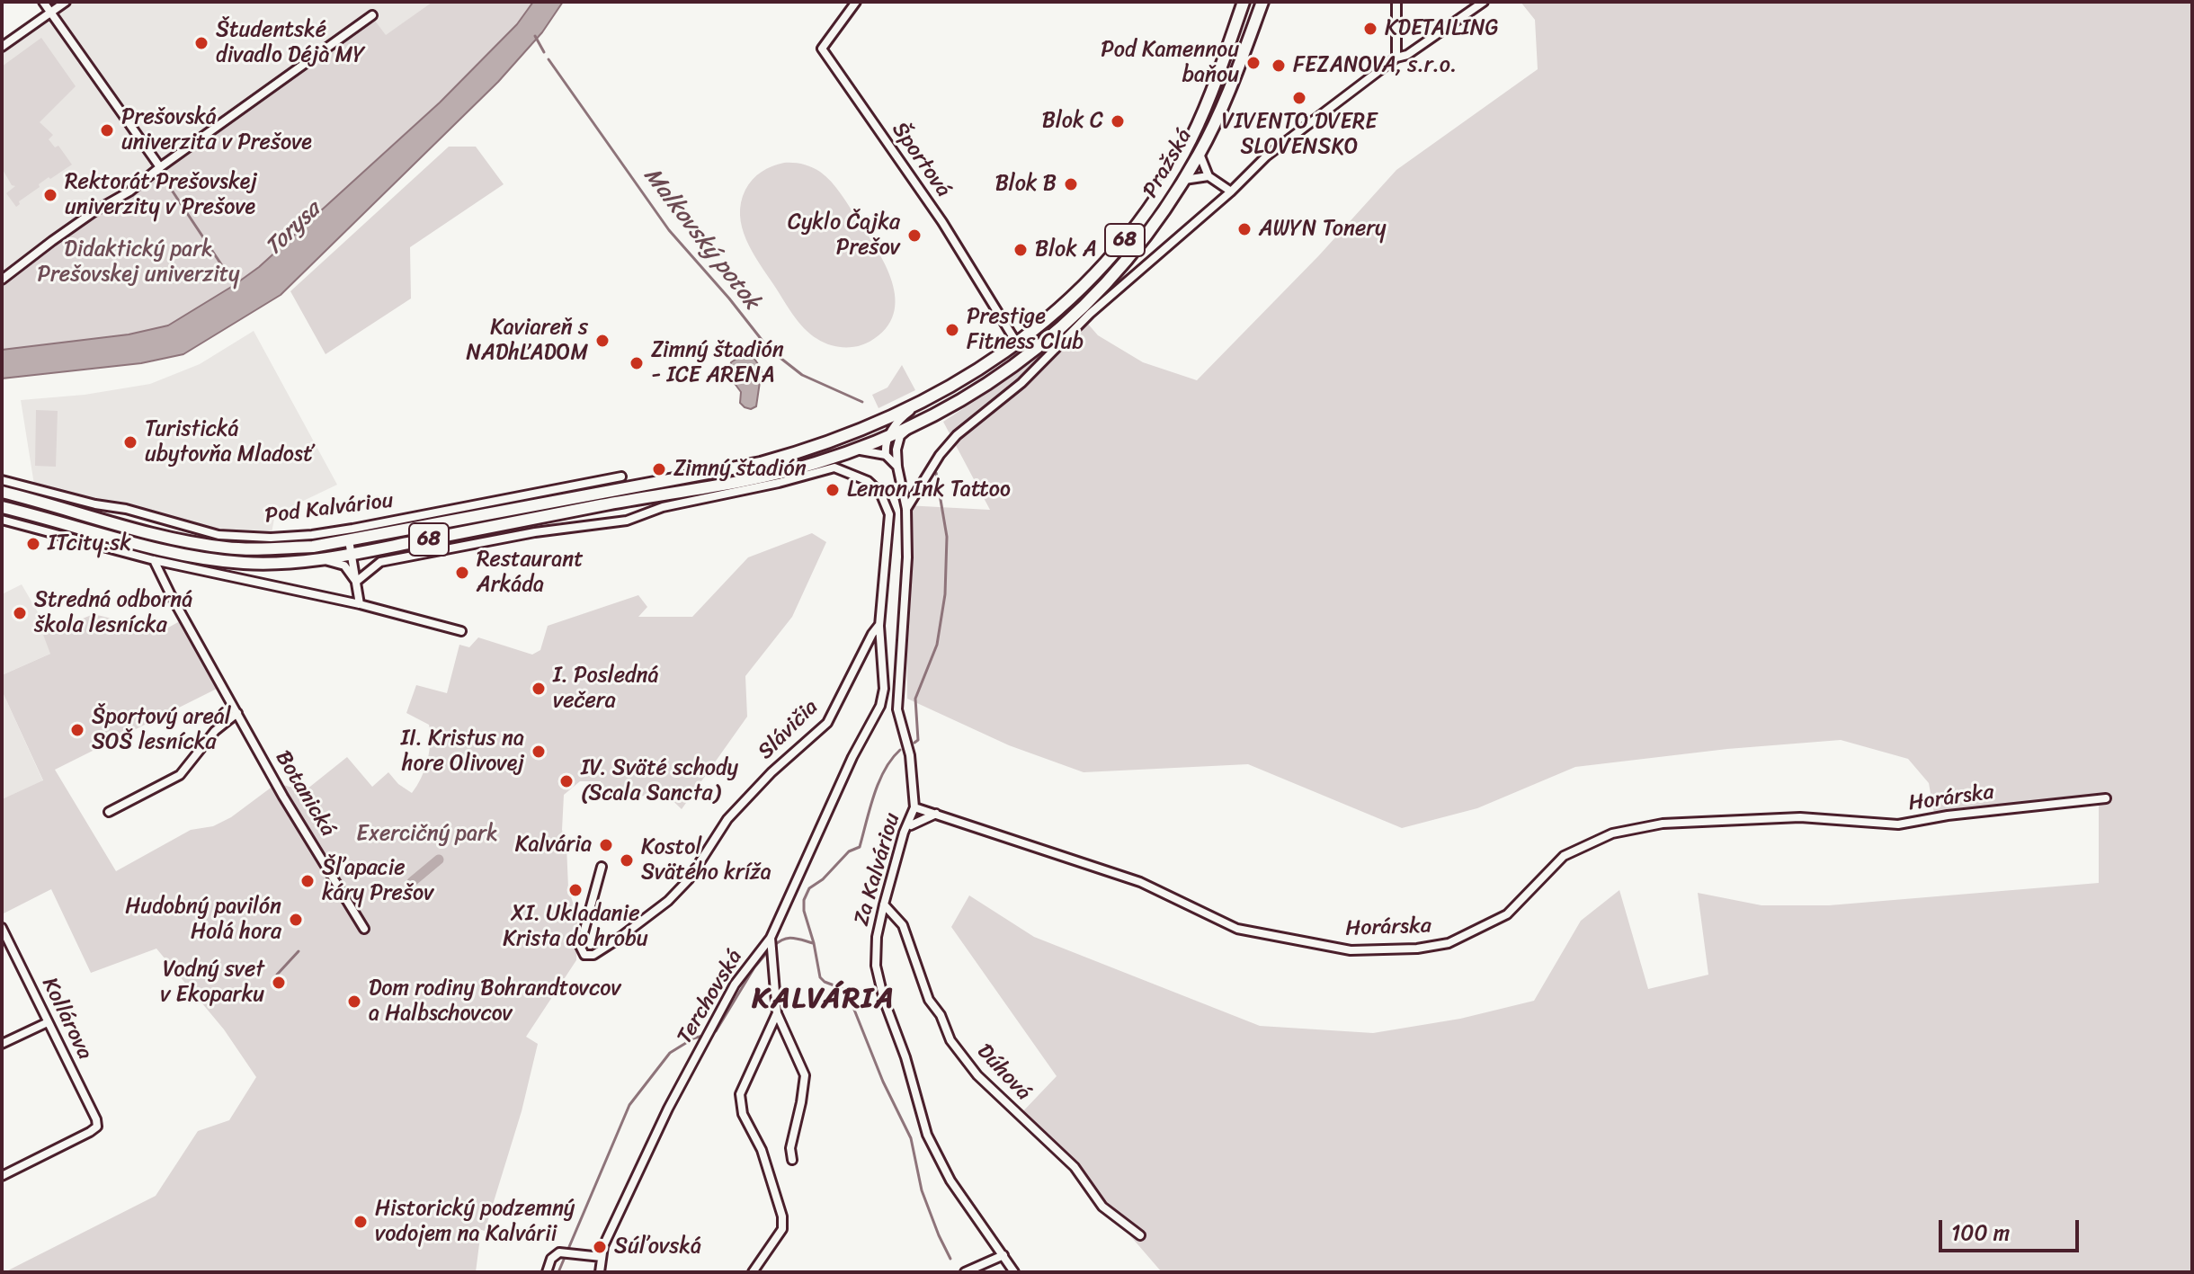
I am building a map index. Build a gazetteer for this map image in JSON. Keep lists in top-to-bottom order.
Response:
{
  "streets": {
    "main road": ["Pražská", "68", "Pod Kalváriou"],
    "street": [
      "Športová",
      "Slávičia",
      "Botanická",
      "Horárska",
      "Za Kalváriou",
      "Terchovská",
      "Kollárova",
      "Dúhová"
    ]
  },
  "crossings": [
    ["Športová", "Pražská"],
    ["Pražská", "Pod Kalváriou"],
    ["Slávičia", "Terchovská"],
    ["Horárska", "Za Kalváriou"],
    ["Za Kalváriou", "Dúhová"]
  ],
  "districts": ["KALVÁRIA"],
  "water": ["Torysa", "Malkovský potok"],
  "parks": ["Didaktický park Prešovskej univerzity", "Exercičný park"],
  "places": [
    "KDETAILING",
    "Študentské divadlo Déjà MY",
    "Pod Kamennou baňou",
    "FEZANOVA, s.r.o.",
    "VIVENTO DVERE SLOVENSKO",
    "Blok C",
    "Prešovská univerzita v Prešove",
    "Blok B",
    "Rektorát Prešovskej univerzity v Prešove",
    "AWYN Tonery",
    "Cyklo Čajka Prešov",
    "Blok A",
    "Prestige Fitness Club",
    "Kaviareň s NADhĽADOM",
    "Zimný štadión - ICE ARENA",
    "Turistická ubytovňa Mladosť",
    "Zimný štadión",
    "Lemon Ink Tattoo",
    "ITcity.sk",
    "Restaurant Arkáda",
    "Stredná odborná škola lesnícka",
    "I. Posledná večera",
    "Športový areál SOŠ lesnícka",
    "II. Kristus na hore Olivovej",
    "IV. Sväté schody (Scala Sancta)",
    "Kalvária",
    "Kostol Svätého kríža",
    "Šľapacie káry Prešov",
    "XI. Ukladanie Krista do hrobu",
    "Hudobný pavilón Holá hora",
    "Vodný svet v Ekoparku",
    "Dom rodiny Bohrandtovcov a Halbschovcov",
    "Historický podzemný vodojem na Kalvárii",
    "Súľovská"
  ],
  "scale_bar": "100 m"
}
